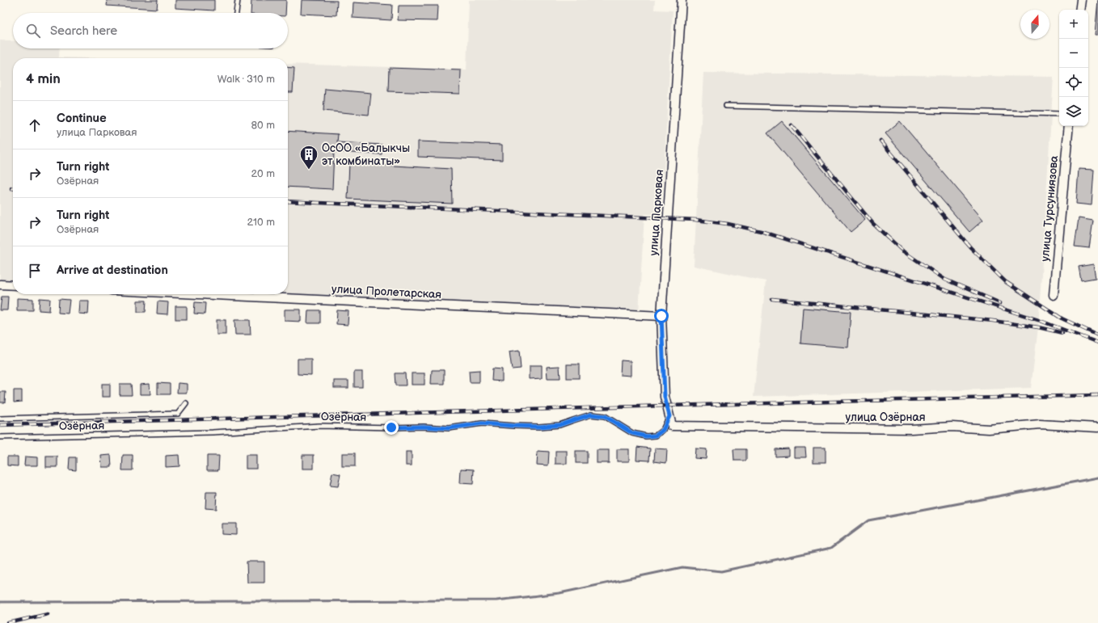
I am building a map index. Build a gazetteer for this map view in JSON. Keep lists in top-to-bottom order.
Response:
{
  "streets": {
    "street": [
      "улица Турсуниязова",
      "улица Парковая",
      "улица Пролетарская",
      "улица Озёрная"
    ],
    "lane": ["Озёрная"]
  },
  "crossings": [
    ["улица Парковая", "улица Пролетарская"],
    ["улица Парковая", "Озёрная"],
    ["улица Парковая", "улица Озёрная"]
  ],
  "places": {
    "building": ["ОсОО «Балыкчы эт комбинаты»"]
  },
  "north": "top",
  "page": {
    "map_buttons": ["+", "−"],
    "search": "Search here",
    "heading": ["4 min", "Walk · 310 m"],
    "list": [
      ["Continue", "улица Парковая", "80 m"],
      ["Turn right", "Озёрная", "20 m"],
      ["Turn right", "Озёрная", "210 m"],
      "Arrive at destination"
    ]
  }
}
